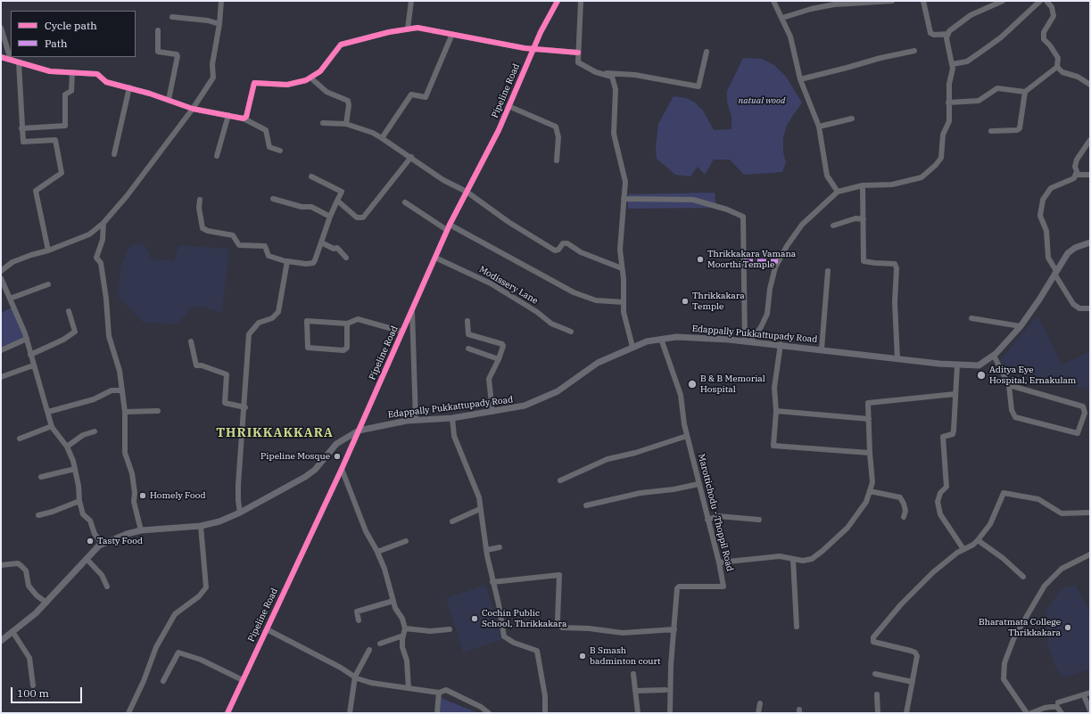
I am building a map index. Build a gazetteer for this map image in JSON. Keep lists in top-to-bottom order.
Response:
{
  "streets": {
    "main road": ["Edappally Pukkattupady Road"],
    "street": ["Pipeline Road", "Modissery Lane", "Marottichodu - Thoppil Road"]
  },
  "crossings": [
    ["Pipeline Road", "Modissery Lane"],
    ["Pipeline Road", "Edappally Pukkattupady Road"],
    ["Edappally Pukkattupady Road", "Marottichodu - Thoppil Road"]
  ],
  "districts": ["THRIKKAKKARA"],
  "parks": ["natual wood"],
  "places": [
    "Thrikkakara Vamana Moorthi Temple",
    "Thrikkakara Temple",
    "Aditya Eye Hospital, Ernakulam",
    "B & B Memorial Hospital",
    "Pipeline Mosque",
    "Homely Food",
    "Tasty Food",
    "Cochin Public School, Thrikkakara",
    "Bharatmata College Thrikkakara",
    "B Smash badminton court"
  ],
  "legend": ["Cycle path", "Path"],
  "scale_bar": "100 m"
}
